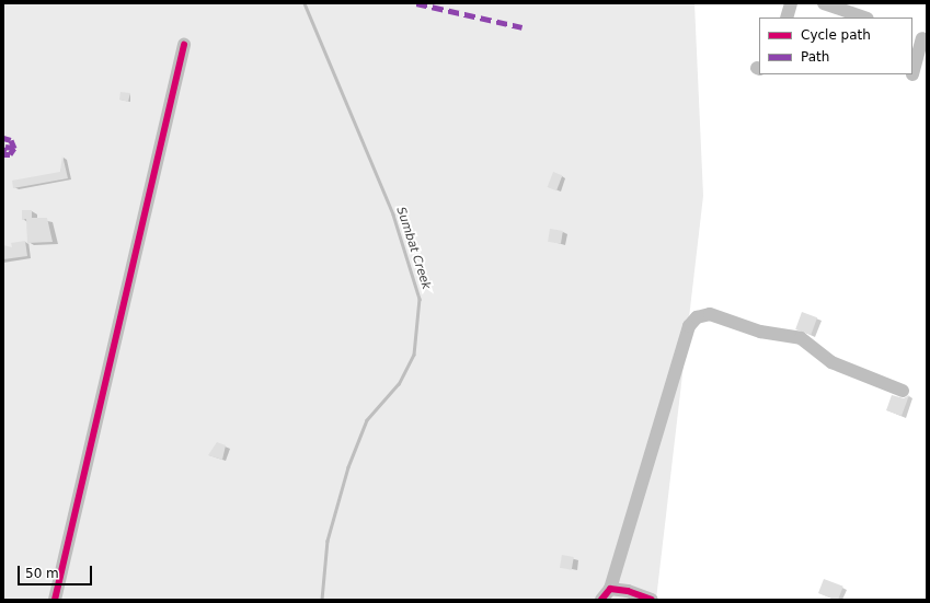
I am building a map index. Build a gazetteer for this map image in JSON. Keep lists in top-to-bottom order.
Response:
{
  "water": ["Sumbat Creek"],
  "legend": ["Cycle path", "Path"],
  "scale_bar": "50 m"
}
